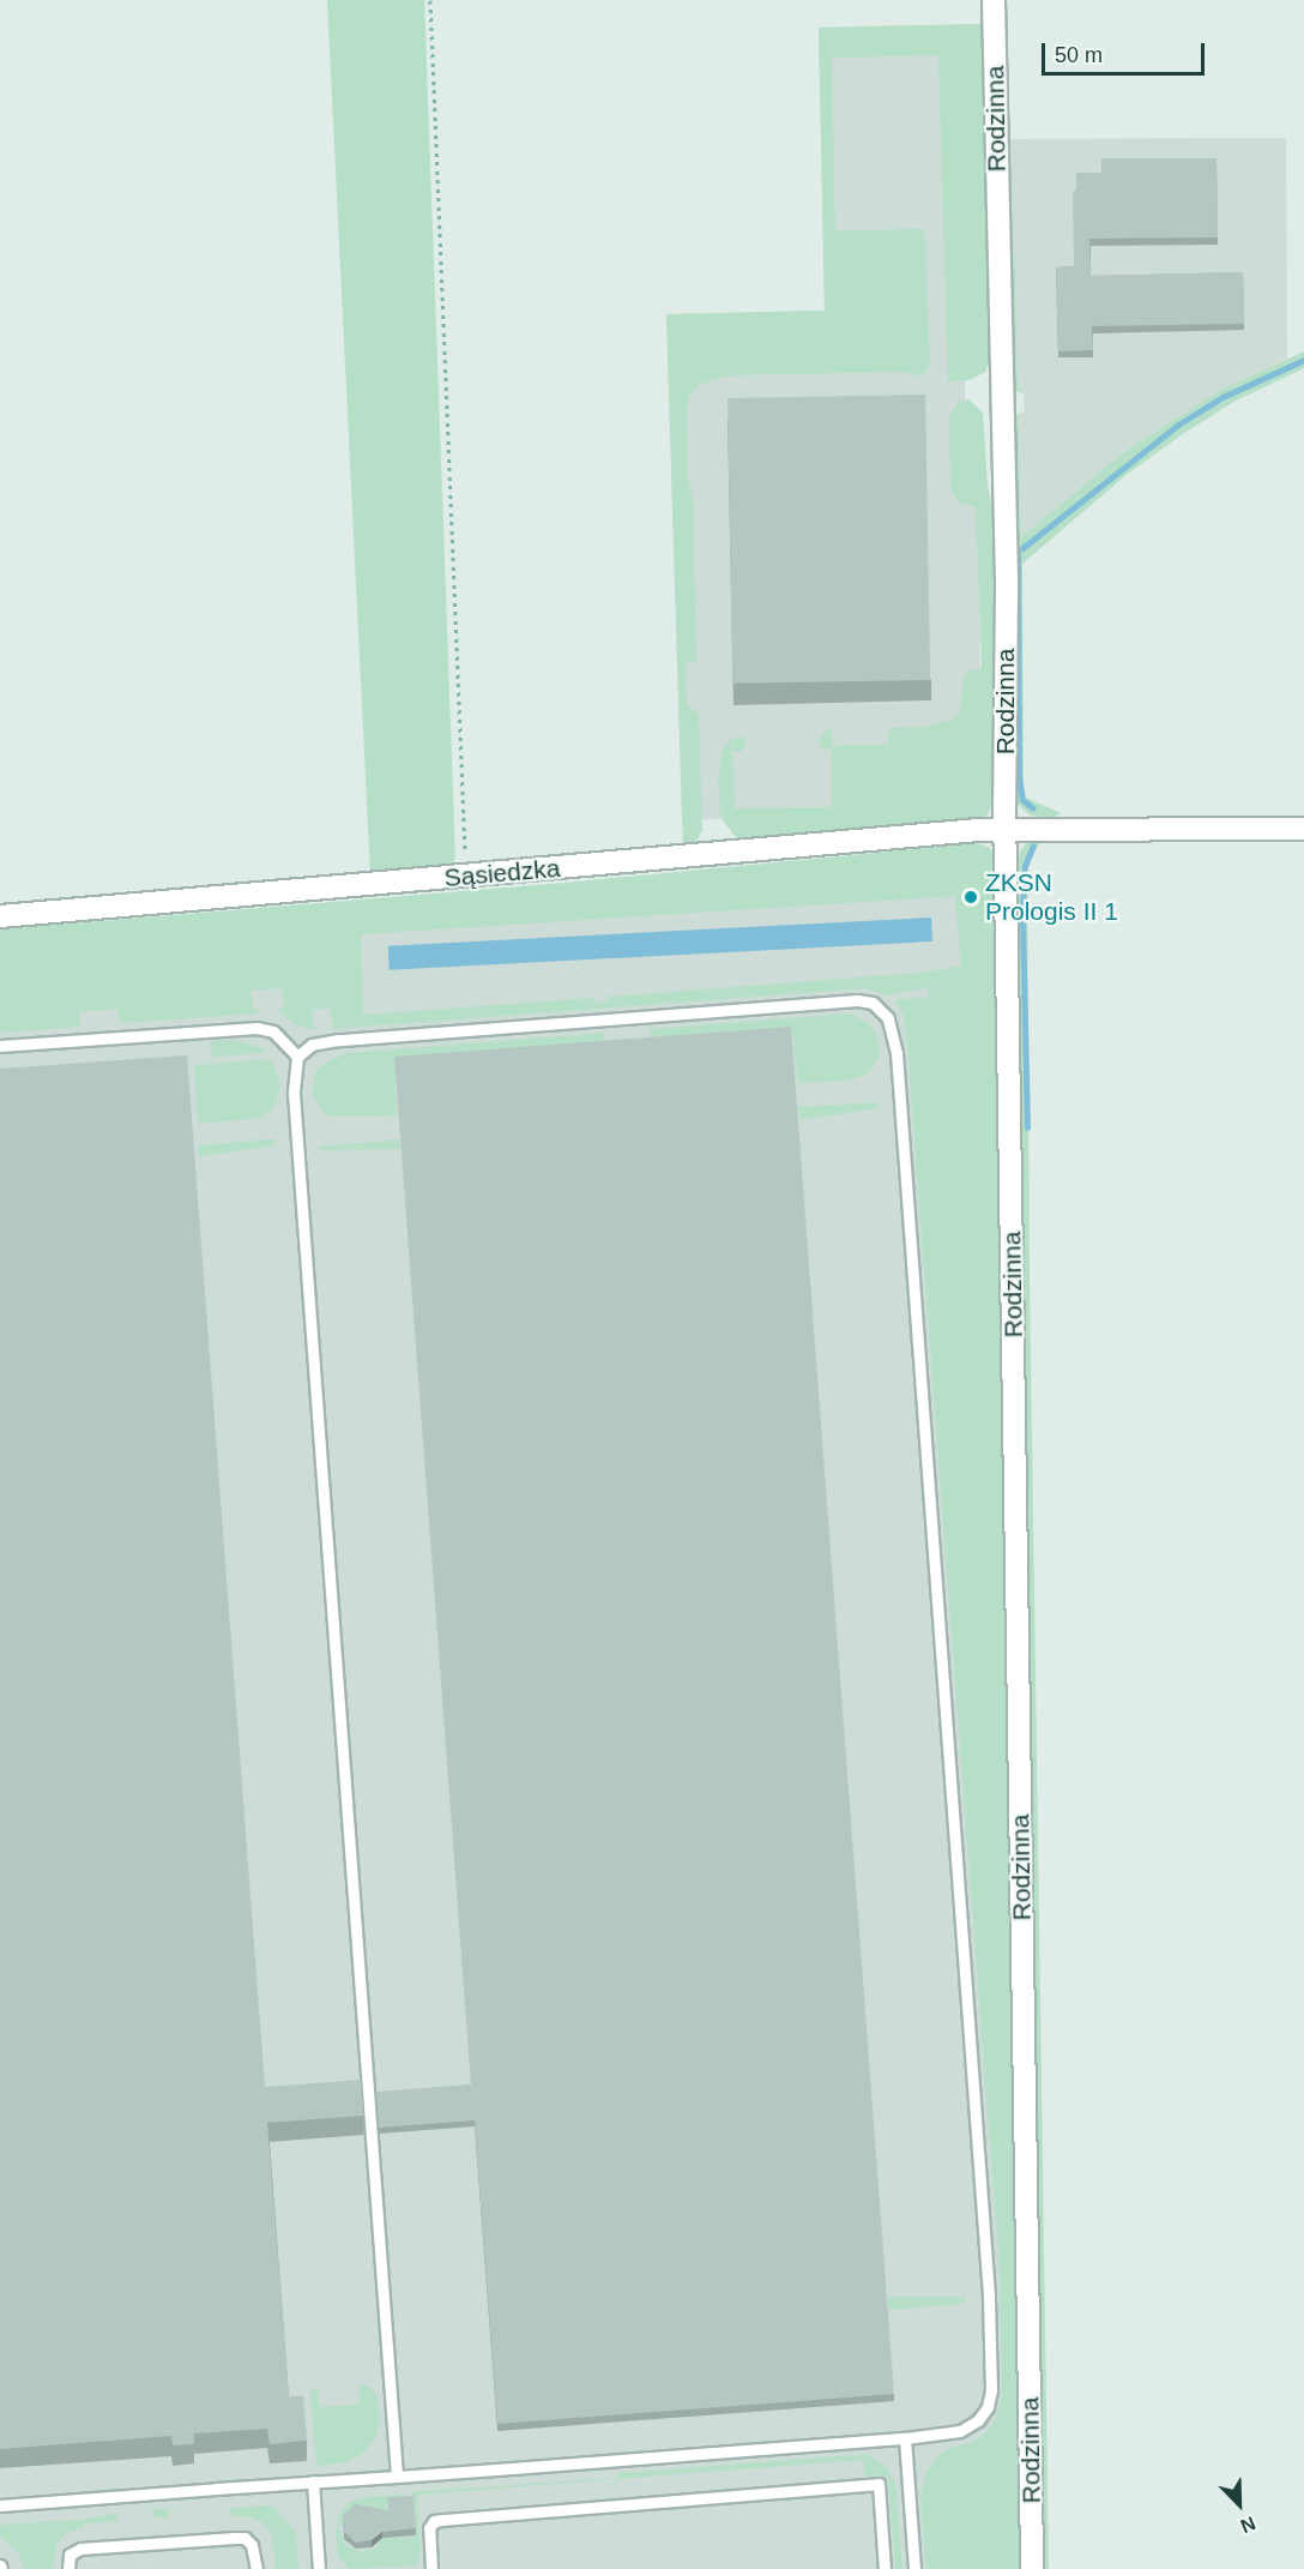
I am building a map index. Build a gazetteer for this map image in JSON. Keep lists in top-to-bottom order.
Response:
{
  "streets": {
    "street": ["Rodzinna", "Sąsiedzka"]
  },
  "crossings": [
    ["Rodzinna", "Sąsiedzka"]
  ],
  "places": ["ZKSN Prologis II 1"],
  "scale_bar": "50 m",
  "north": "bottom right"
}
